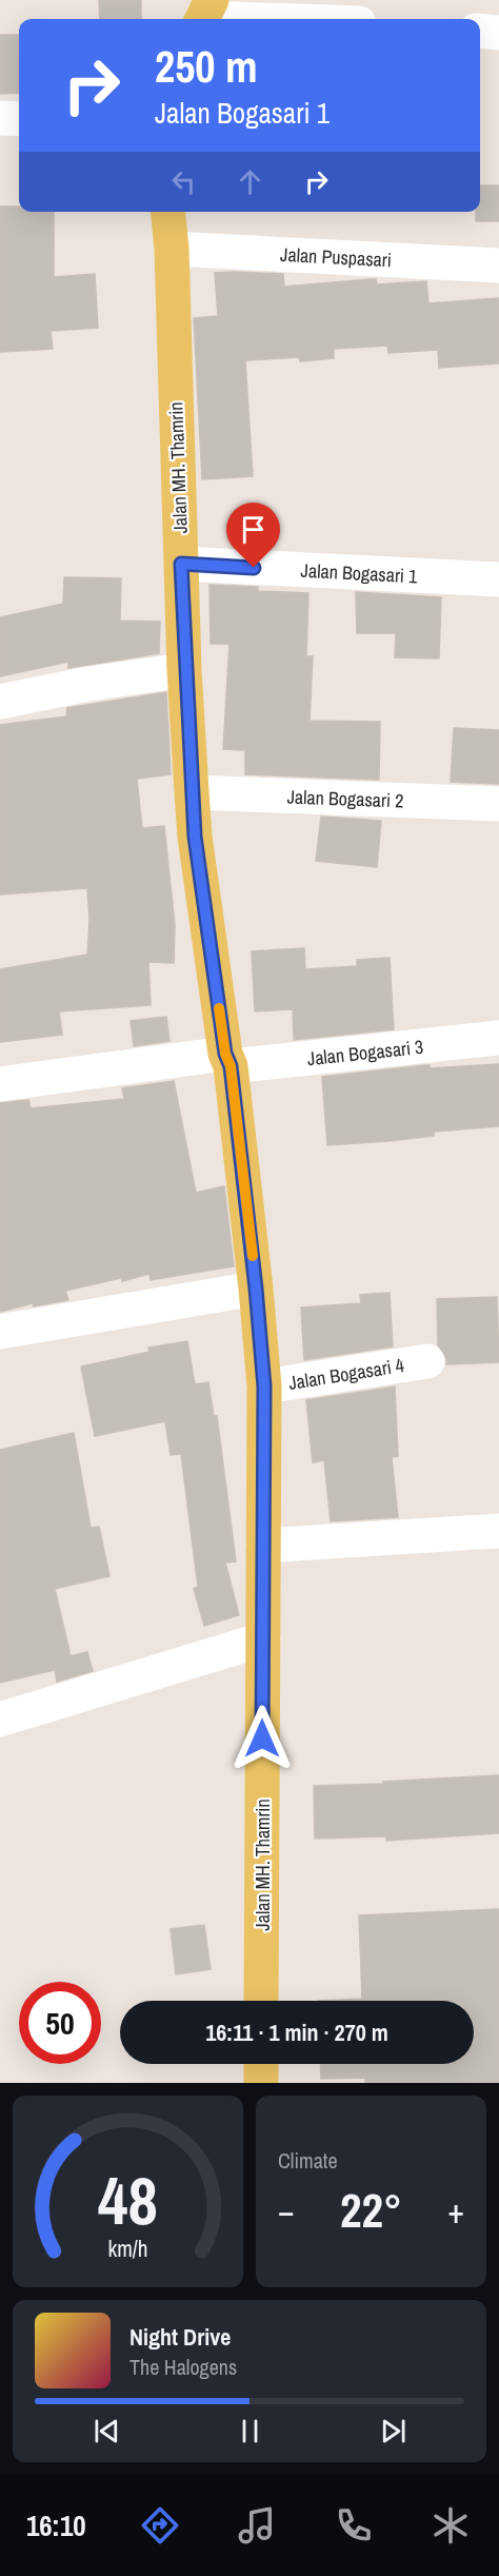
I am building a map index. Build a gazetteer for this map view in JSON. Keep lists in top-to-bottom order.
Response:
{
  "streets": {
    "main road": ["Jalan MH. Thamrin"],
    "street": [
      "Jalan Puspasari",
      "Jalan Bogasari 1",
      "Jalan Bogasari 2",
      "Jalan Bogasari 3",
      "Jalan Bogasari 4"
    ]
  },
  "crossings": [
    ["Jalan Puspasari", "Jalan MH. Thamrin"],
    ["Jalan MH. Thamrin", "Jalan Bogasari 1"],
    ["Jalan MH. Thamrin", "Jalan Bogasari 2"],
    ["Jalan MH. Thamrin", "Jalan Bogasari 3"],
    ["Jalan MH. Thamrin", "Jalan Bogasari 4"]
  ],
  "page": {
    "turn": ["250 m", "Jalan Bogasari 1"],
    "limit": "50",
    "trip": "16:11 · 1 min · 270 m",
    "tile": "Climate",
    "heat": ["−", "22°", "+"],
    "song": ["Night Drive", "The Halogens"],
    "tabs": "16:10",
    "gauge": ["48", "km/h"]
  }
}
